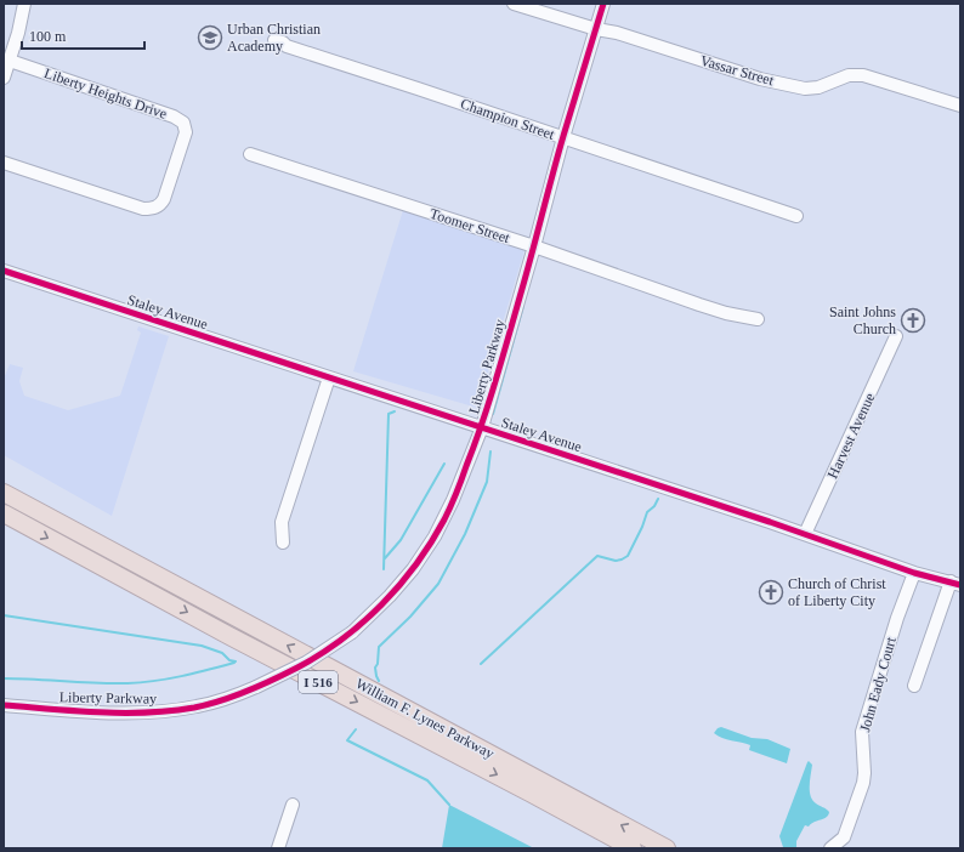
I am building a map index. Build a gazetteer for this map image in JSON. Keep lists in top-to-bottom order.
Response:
{
  "streets": {
    "highway": ["I 516", "William F. Lynes Parkway"],
    "street": [
      "Vassar Street",
      "Liberty Heights Drive",
      "Champion Street",
      "Toomer Street",
      "Staley Avenue",
      "Liberty Parkway",
      "Harvest Avenue",
      "John Eady Court"
    ]
  },
  "crossings": [
    ["Vassar Street", "Liberty Parkway"],
    ["Champion Street", "Liberty Parkway"],
    ["Toomer Street", "Liberty Parkway"],
    ["Staley Avenue", "Liberty Parkway"],
    ["Staley Avenue", "Harvest Avenue"],
    ["Staley Avenue", "John Eady Court"]
  ],
  "places": {
    "school or university": ["Urban Christian Academy"],
    "church": ["Saint Johns Church", "Church of Christ of Liberty City"]
  },
  "scale_bar": "100 m"
}
